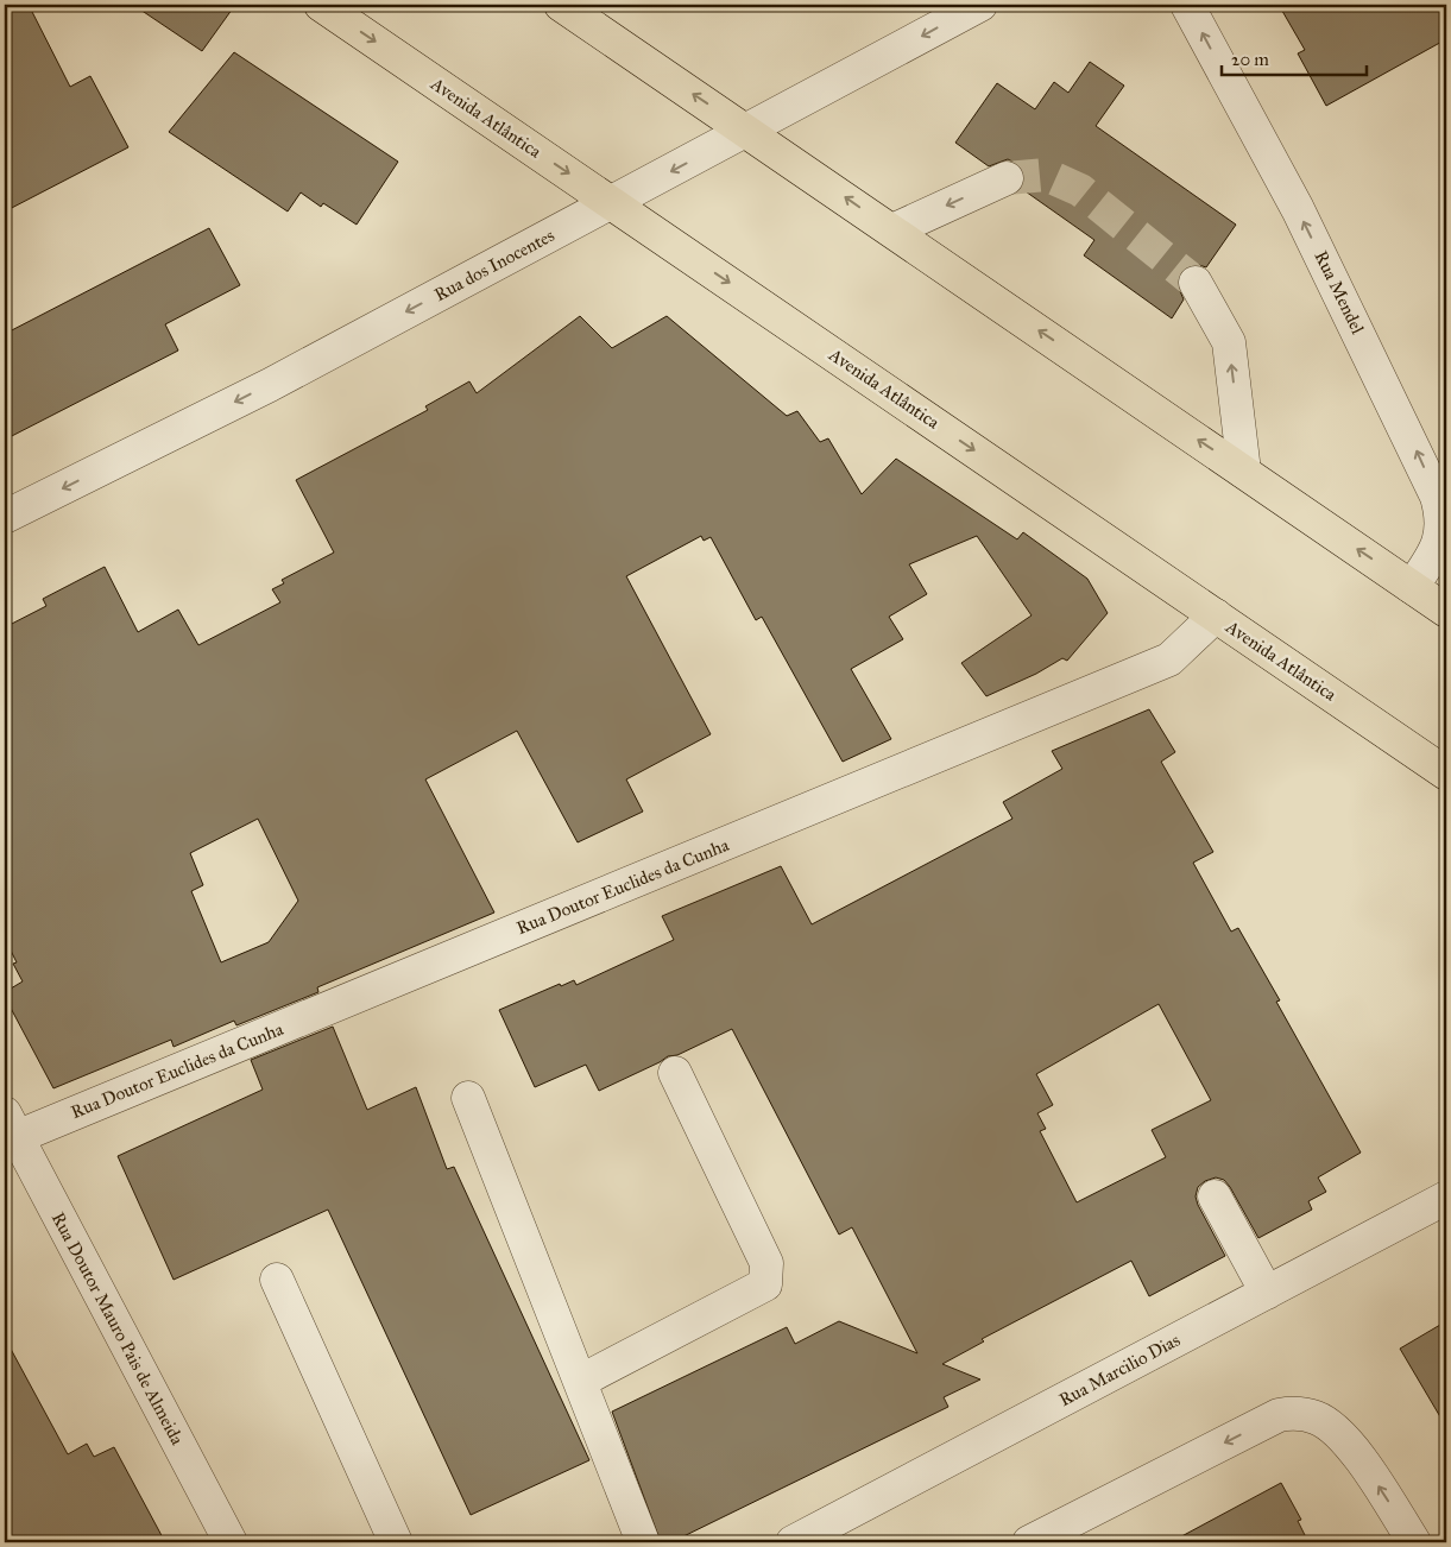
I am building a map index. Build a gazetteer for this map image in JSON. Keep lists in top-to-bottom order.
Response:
{
  "streets": {
    "main road": ["Avenida Atlântica"],
    "street": [
      "Rua dos Inocentes",
      "Rua Mendel",
      "Rua Doutor Euclides da Cunha",
      "Rua Doutor Mauro Pais de Almeida",
      "Rua Marcilio Dias"
    ]
  },
  "crossings": [
    ["Avenida Atlântica", "Rua dos Inocentes"],
    ["Avenida Atlântica", "Rua Doutor Euclides da Cunha"],
    ["Rua Doutor Euclides da Cunha", "Rua Doutor Mauro Pais de Almeida"]
  ],
  "one_way": ["Rua dos Inocentes"],
  "scale_bar": "20 m"
}
